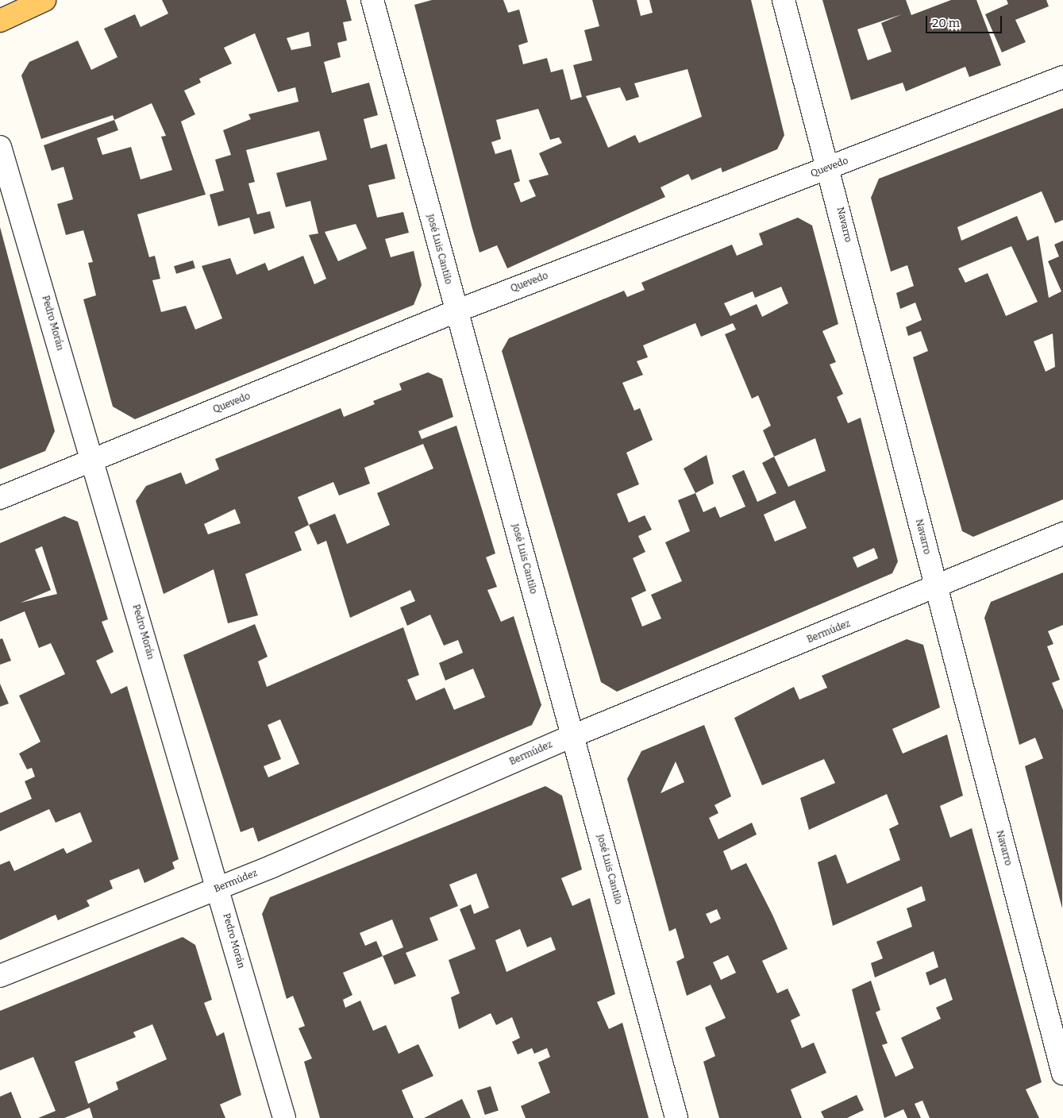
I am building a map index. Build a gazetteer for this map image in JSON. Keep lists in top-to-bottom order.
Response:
{
  "streets": {
    "street": [
      "Quevedo",
      "Navarro",
      "José Luis Cantilo",
      "Pedro Morán",
      "Bermúdez"
    ]
  },
  "crossings": [
    ["Quevedo", "Navarro"],
    ["Quevedo", "José Luis Cantilo"],
    ["Quevedo", "Pedro Morán"],
    ["Navarro", "Bermúdez"],
    ["José Luis Cantilo", "Bermúdez"],
    ["Pedro Morán", "Bermúdez"]
  ],
  "scale_bar": "20 m"
}
